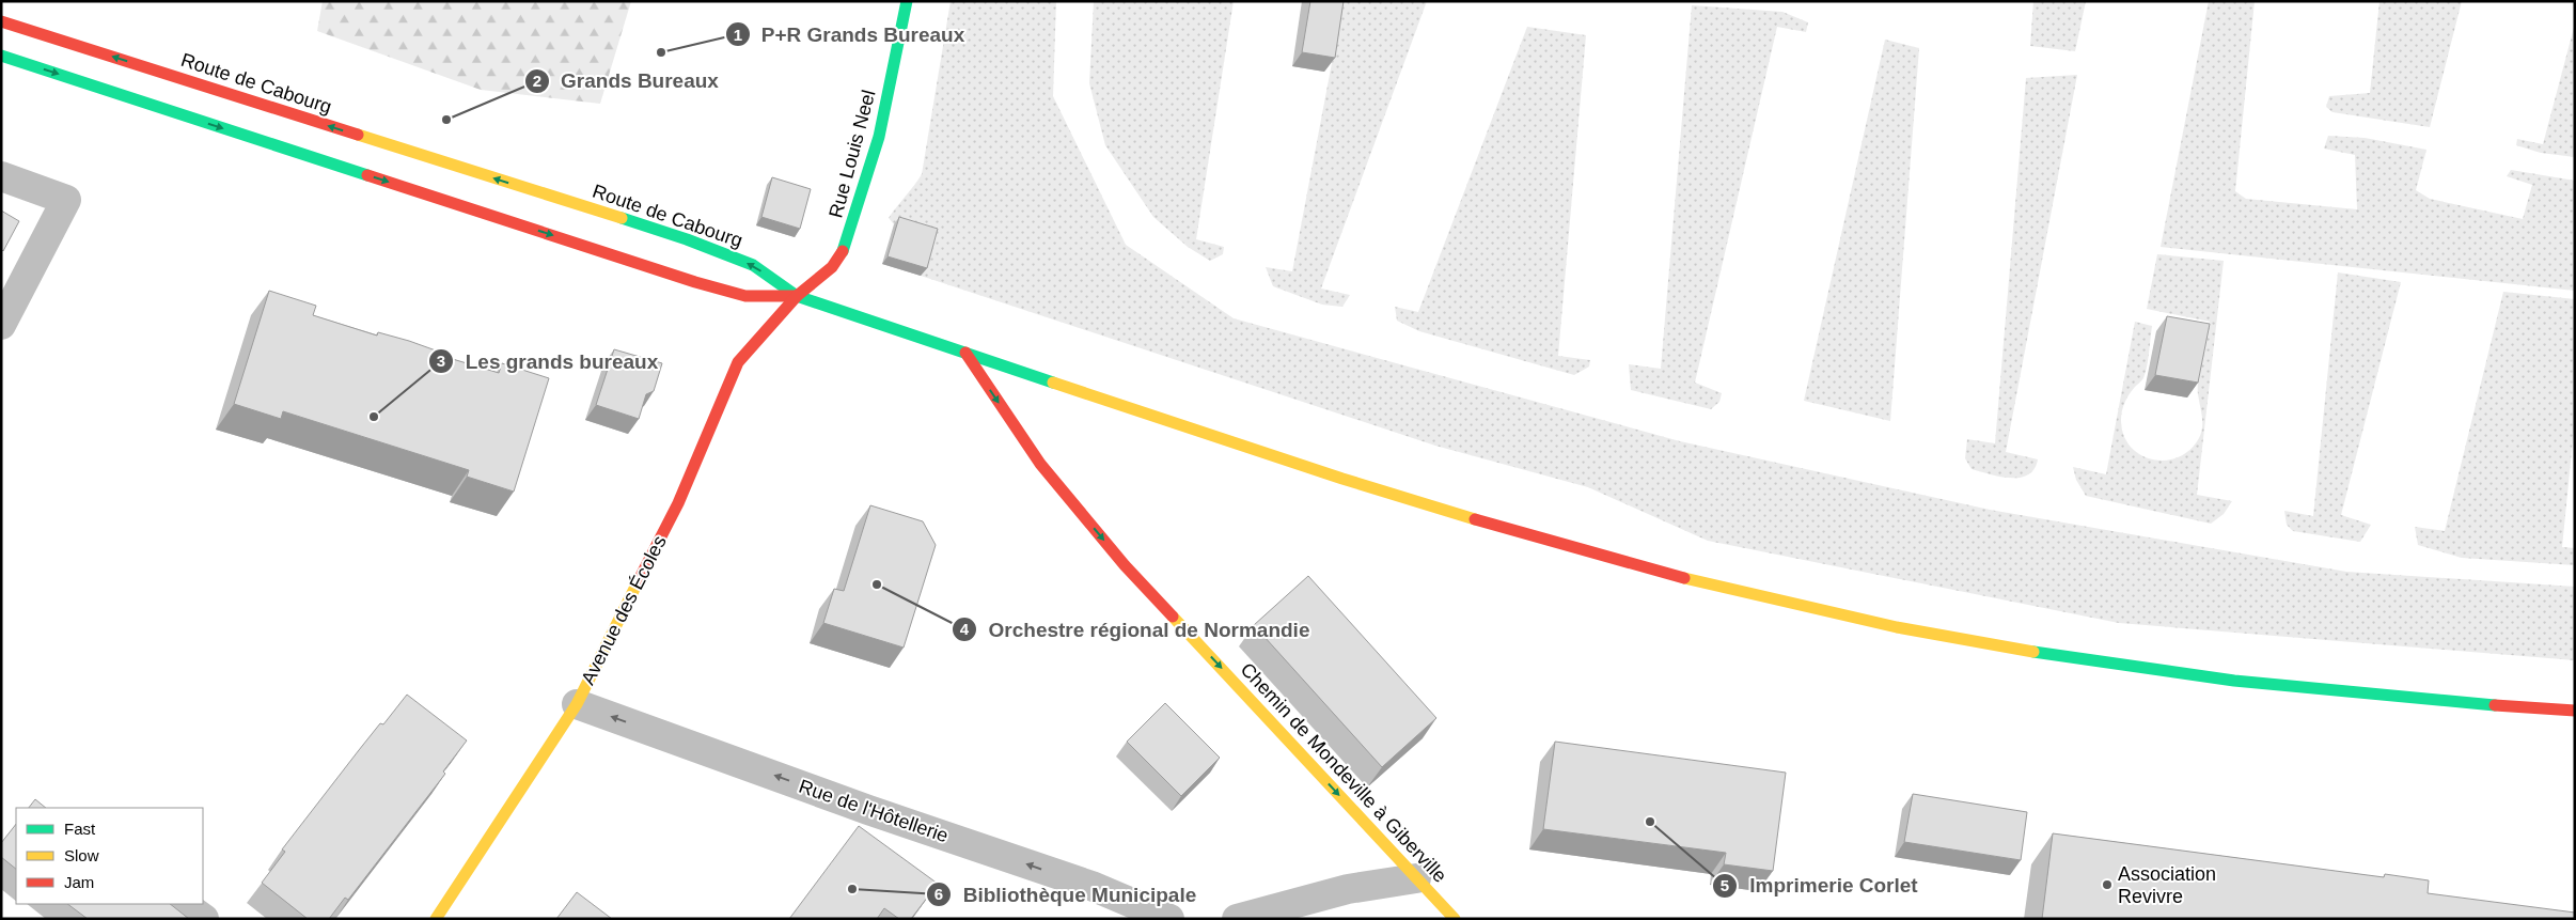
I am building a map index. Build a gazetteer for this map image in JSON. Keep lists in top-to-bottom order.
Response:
{
  "streets": {
    "main road": [
      "Route de Cabourg",
      "Rue Louis Neel",
      "Avenue des Écoles",
      "Chemin de Mondeville à Giberville"
    ],
    "street": ["Rue de l'Hôtellerie"]
  },
  "crossings": [
    ["Route de Cabourg", "Rue Louis Neel"],
    ["Route de Cabourg", "Avenue des Écoles"],
    ["Rue Louis Neel", "Avenue des Écoles"],
    ["Avenue des Écoles", "Rue de l'Hôtellerie"]
  ],
  "one_way": ["Chemin de Mondeville à Giberville", "Rue de l'Hôtellerie"],
  "places": [
    "P+R Grands Bureaux",
    "Grands Bureaux",
    "Les grands bureaux",
    "Orchestre régional de Normandie",
    "Imprimerie Corlet",
    "Association Revivre",
    "Bibliothèque Municipale"
  ],
  "legend": ["Fast", "Slow", "Jam"]
}
